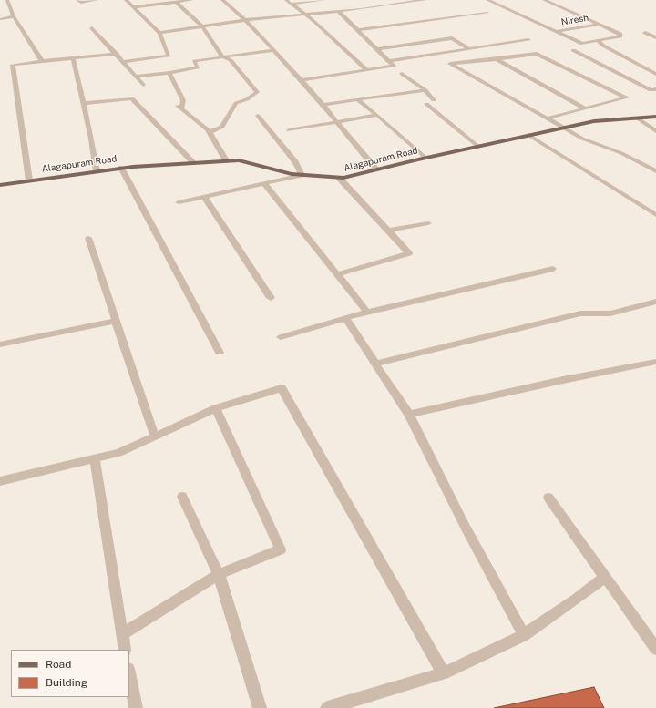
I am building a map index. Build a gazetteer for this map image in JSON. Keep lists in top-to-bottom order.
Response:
{
  "streets": {
    "main road": ["Alagapuram Road"],
    "street": ["Niresh"]
  },
  "legend": ["Road", "Building"]
}
